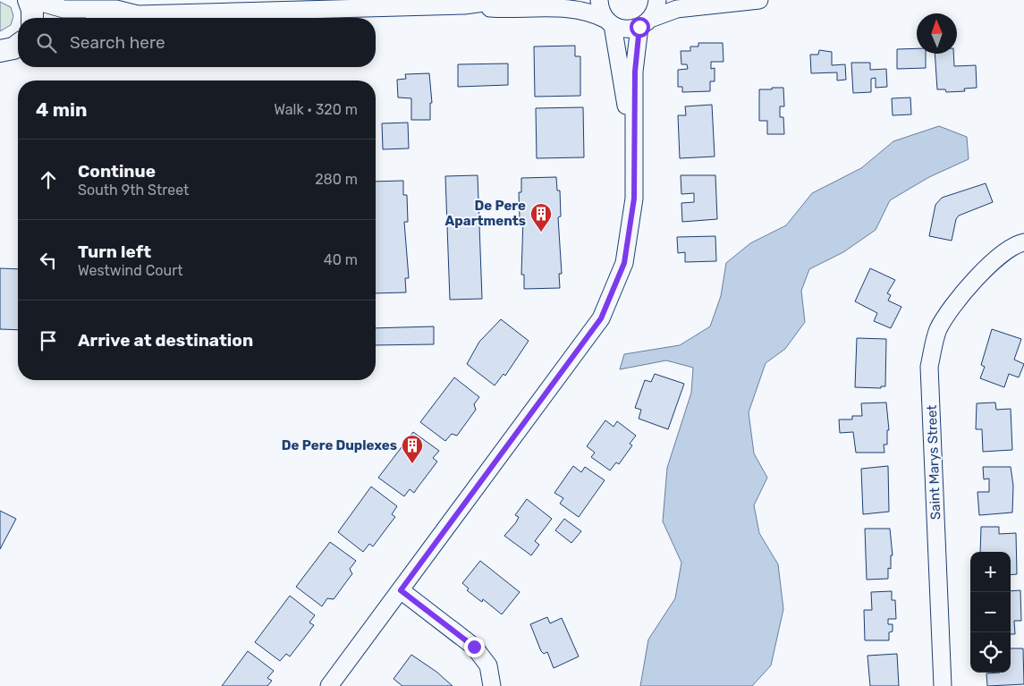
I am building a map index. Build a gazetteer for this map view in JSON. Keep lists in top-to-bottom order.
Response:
{
  "streets": {
    "street": ["Saint Marys Street"]
  },
  "places": {
    "building": ["De Pere Apartments", "De Pere Duplexes"]
  },
  "north": "top",
  "page": {
    "search": "Search here",
    "heading": ["4 min", "Walk · 320 m"],
    "list": [
      ["Continue", "South 9th Street", "280 m"],
      ["Turn left", "Westwind Court", "40 m"],
      "Arrive at destination"
    ],
    "map_buttons": ["+", "−"]
  }
}
